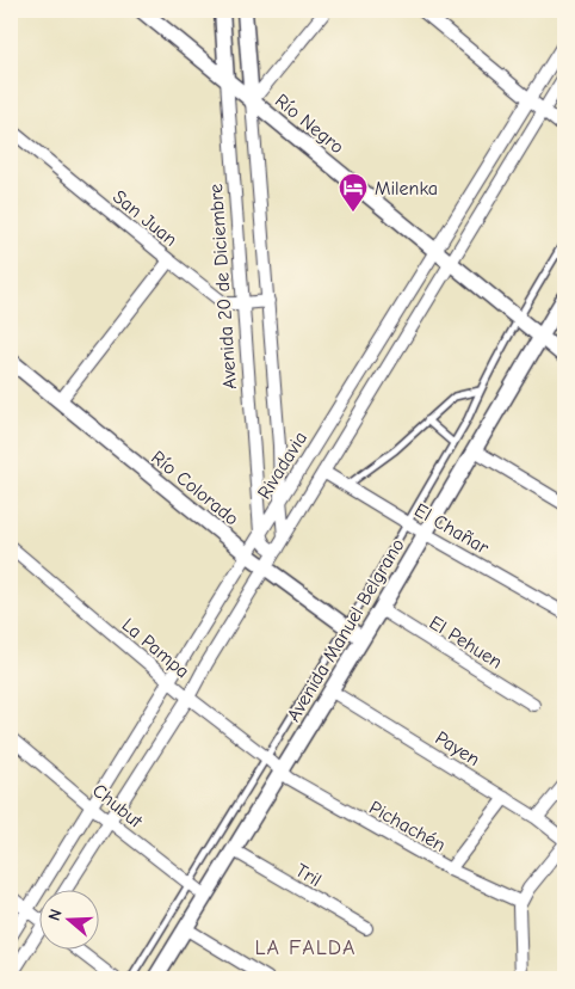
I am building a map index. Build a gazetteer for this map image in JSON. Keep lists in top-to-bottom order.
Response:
{
  "streets": {
    "street": [
      "Río Negro",
      "San Juan",
      "Avenida 20 de Diciembre",
      "Rivadavia",
      "Río Colorado",
      "El Chañar",
      "Avenida Manuel Belgrano",
      "El Pehuen",
      "La Pampa",
      "Payen",
      "Chubut",
      "Pichachén",
      "Tril"
    ]
  },
  "crossings": [
    ["Río Negro", "Avenida 20 de Diciembre"],
    ["Río Negro", "Rivadavia"],
    ["Río Negro", "Avenida Manuel Belgrano"],
    ["San Juan", "Avenida 20 de Diciembre"],
    ["Avenida 20 de Diciembre", "Rivadavia"],
    ["Rivadavia", "Río Colorado"],
    ["Rivadavia", "El Chañar"],
    ["Rivadavia", "La Pampa"],
    ["Rivadavia", "Chubut"],
    ["Río Colorado", "Avenida Manuel Belgrano"],
    ["El Chañar", "Avenida Manuel Belgrano"],
    ["Avenida Manuel Belgrano", "El Pehuen"],
    ["Avenida Manuel Belgrano", "La Pampa"],
    ["Avenida Manuel Belgrano", "Payen"],
    ["Avenida Manuel Belgrano", "Chubut"],
    ["Avenida Manuel Belgrano", "Pichachén"],
    ["Avenida Manuel Belgrano", "Tril"],
    ["La Pampa", "Pichachén"]
  ],
  "districts": ["LA FALDA"],
  "places": {
    "hotel": ["Milenka"]
  },
  "north": "left"
}
